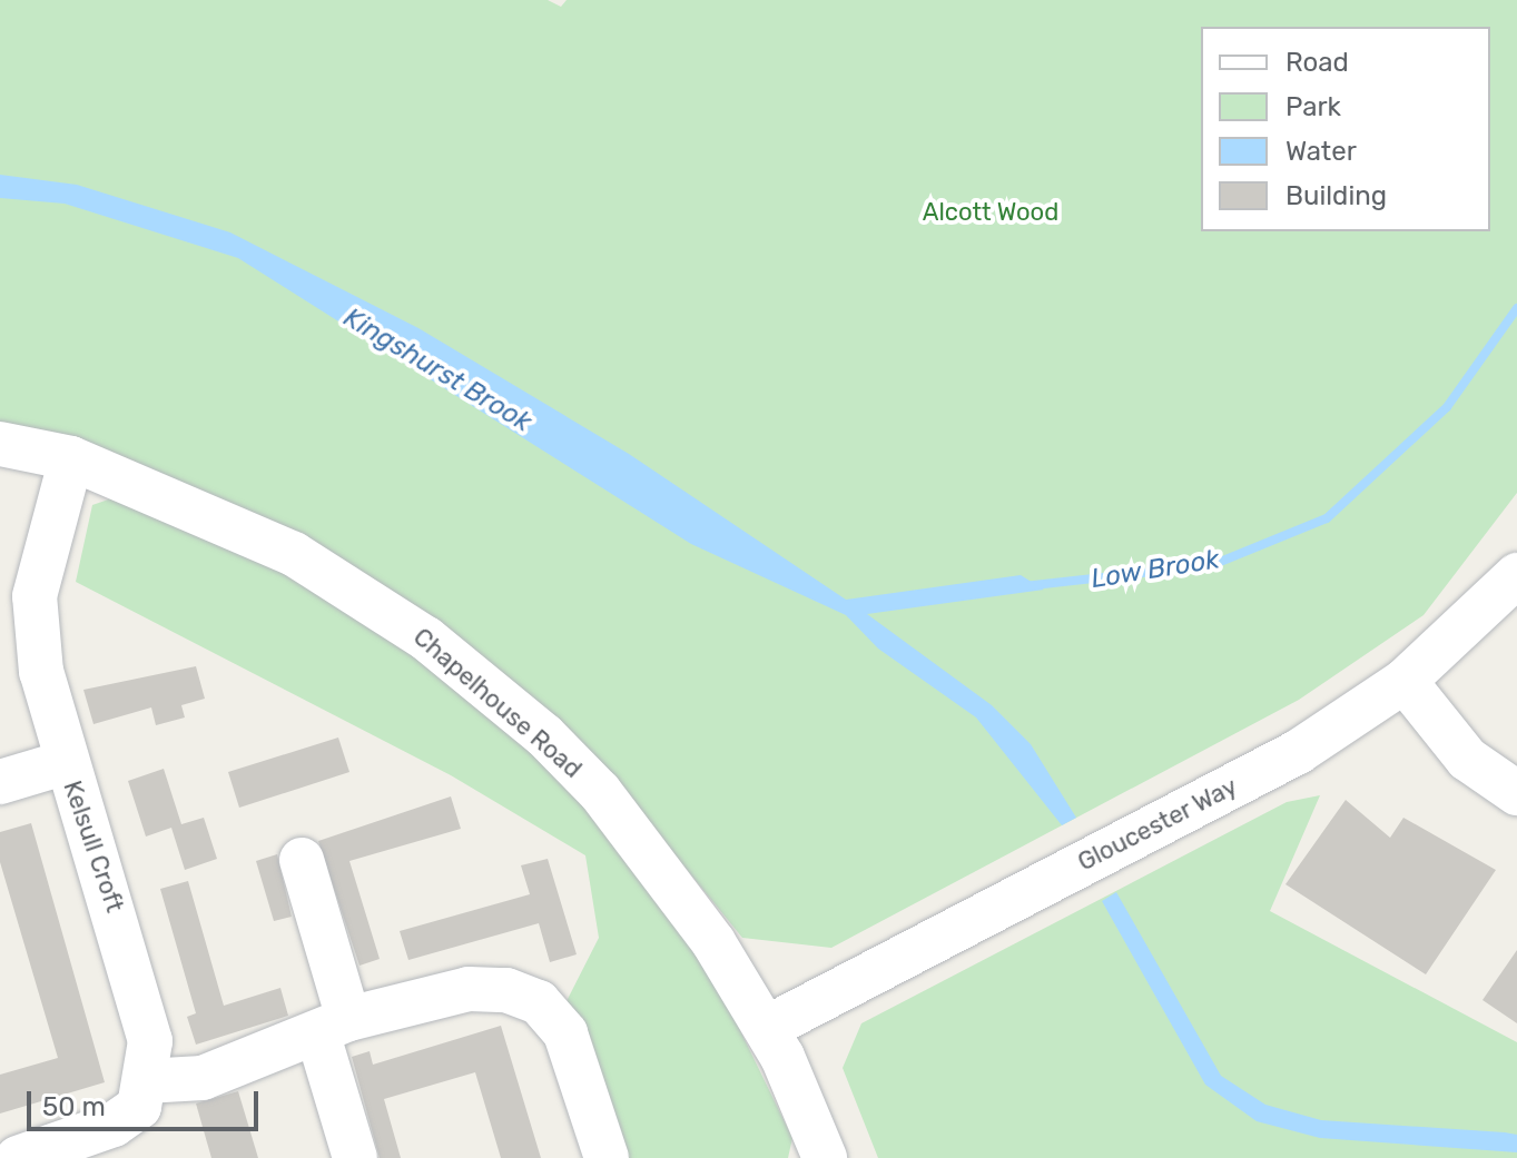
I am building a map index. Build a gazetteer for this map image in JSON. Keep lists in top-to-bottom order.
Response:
{
  "streets": {
    "street": ["Chapelhouse Road", "Gloucester Way", "Kelsull Croft"]
  },
  "crossings": [
    ["Chapelhouse Road", "Gloucester Way"],
    ["Chapelhouse Road", "Kelsull Croft"]
  ],
  "water": ["Kingshurst Brook", "Low Brook"],
  "parks": ["Alcott Wood"],
  "legend": [
    "Road",
    "Park",
    "Water",
    "Building"
  ],
  "scale_bar": "50 m"
}
